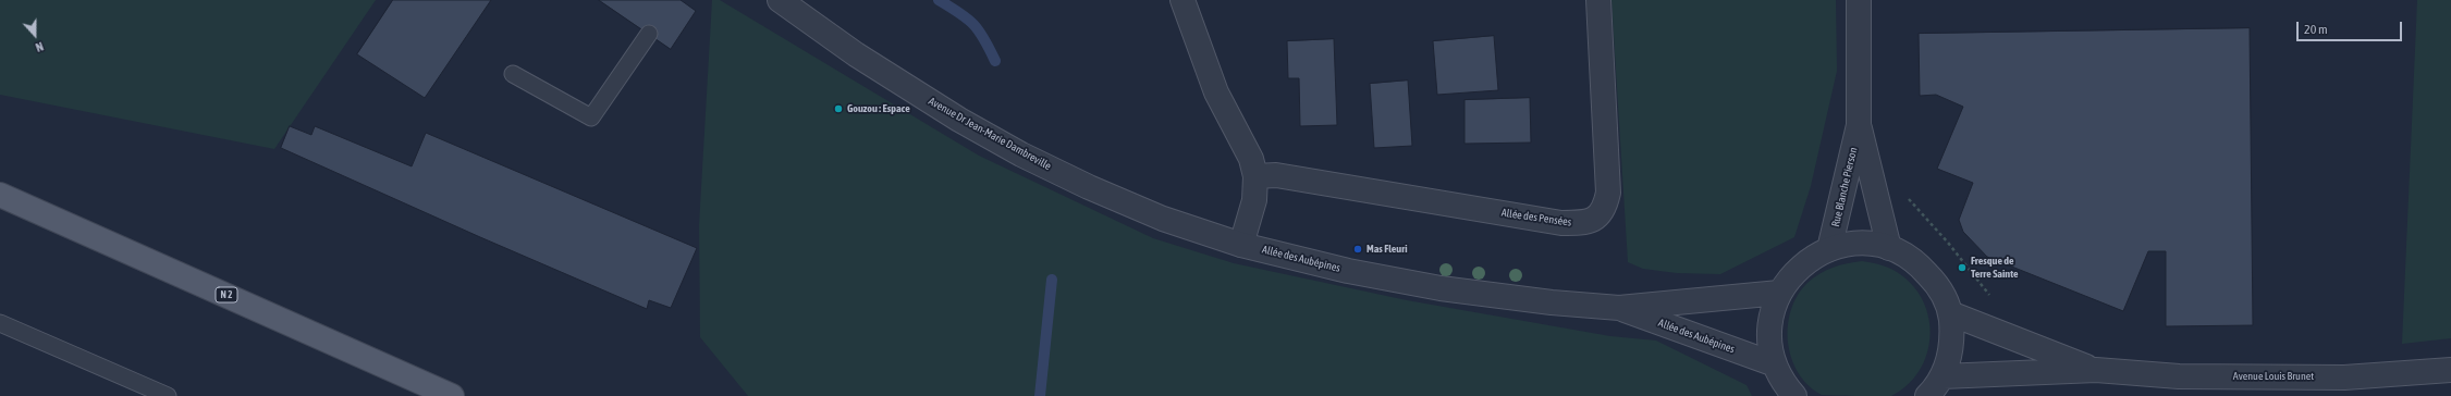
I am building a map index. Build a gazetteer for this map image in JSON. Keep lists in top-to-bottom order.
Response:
{
  "streets": {
    "main road": ["N 2"],
    "street": [
      "Avenue Dr Jean-Marie Dambreville",
      "Rue Blanche Pierson",
      "Allée des Pensées",
      "Allée des Aubépines",
      "Avenue Louis Brunet"
    ]
  },
  "crossings": [
    ["Avenue Dr Jean-Marie Dambreville", "Allée des Aubépines"]
  ],
  "places": ["Gouzou : Espace", "Mas Fleuri", "Fresque de Terre Sainte"],
  "scale_bar": "20 m",
  "north": "bottom"
}
